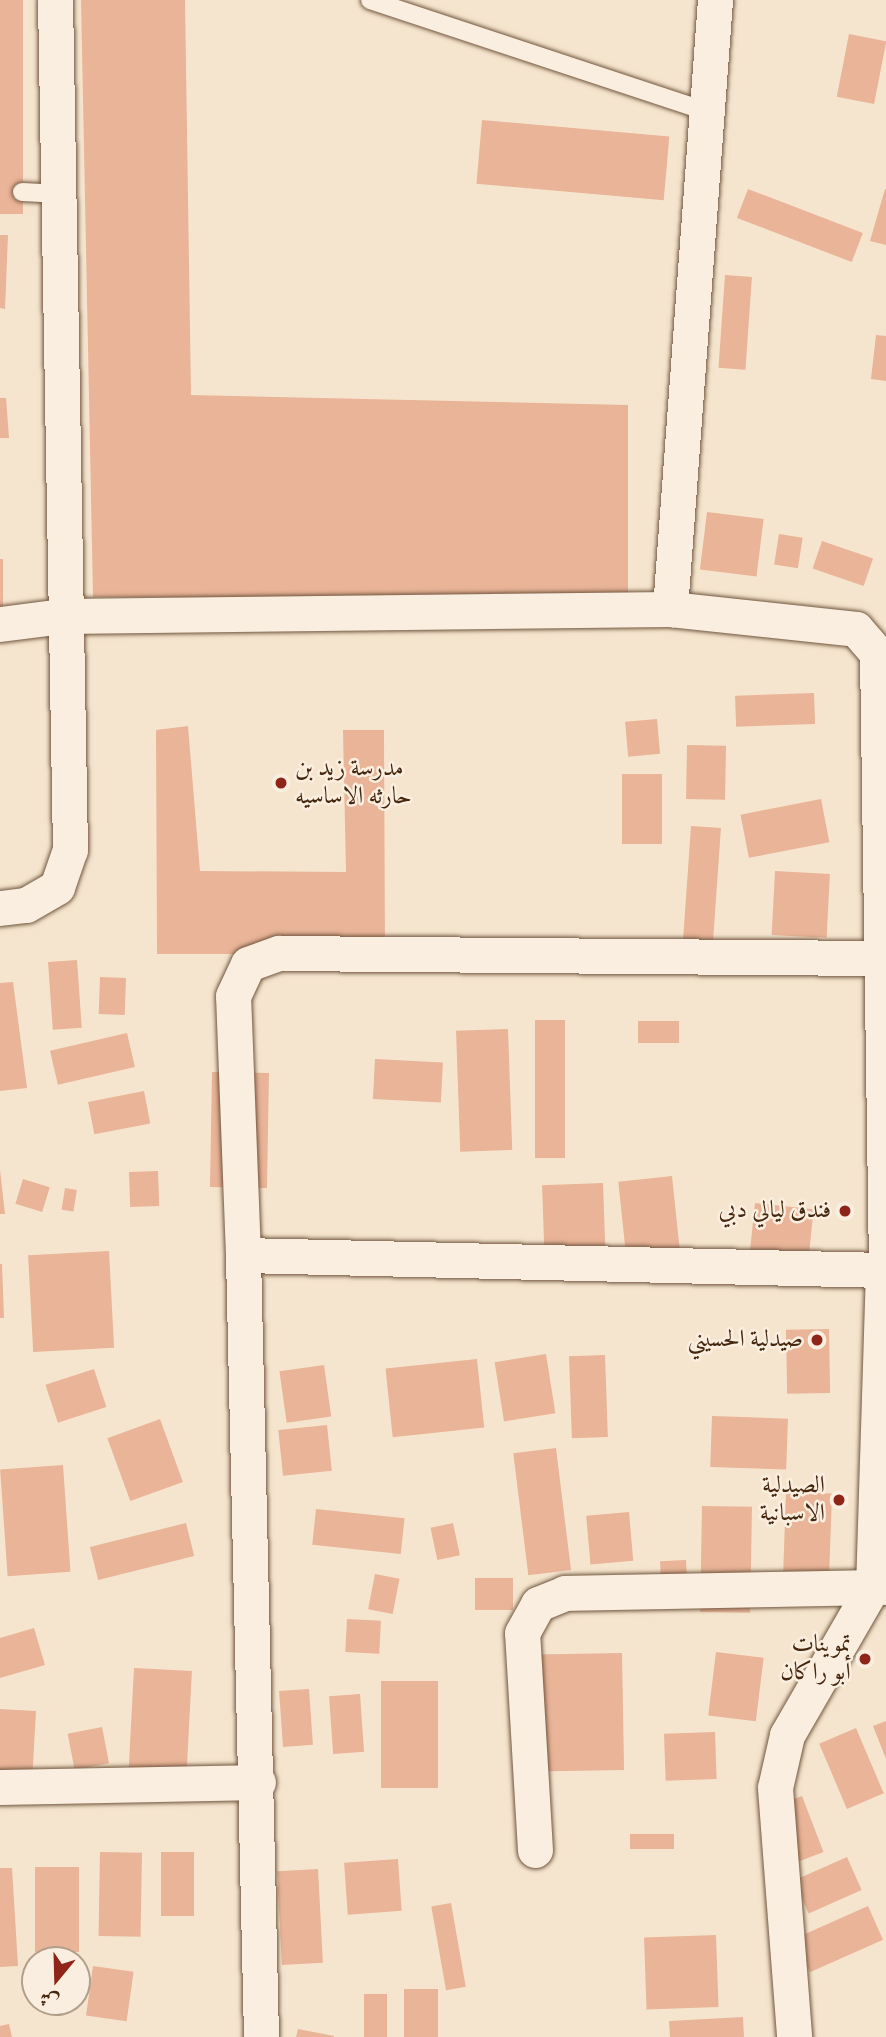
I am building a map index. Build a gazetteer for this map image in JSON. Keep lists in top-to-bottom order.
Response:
{
  "places": [
    "مدرسة زيد بن حارثه الاساسيه",
    "فندق ليالي دبي",
    "صيدلية الحسيني",
    "الصيدلية الاسبانية",
    "تموينات أبو راكان"
  ],
  "north": "bottom"
}
